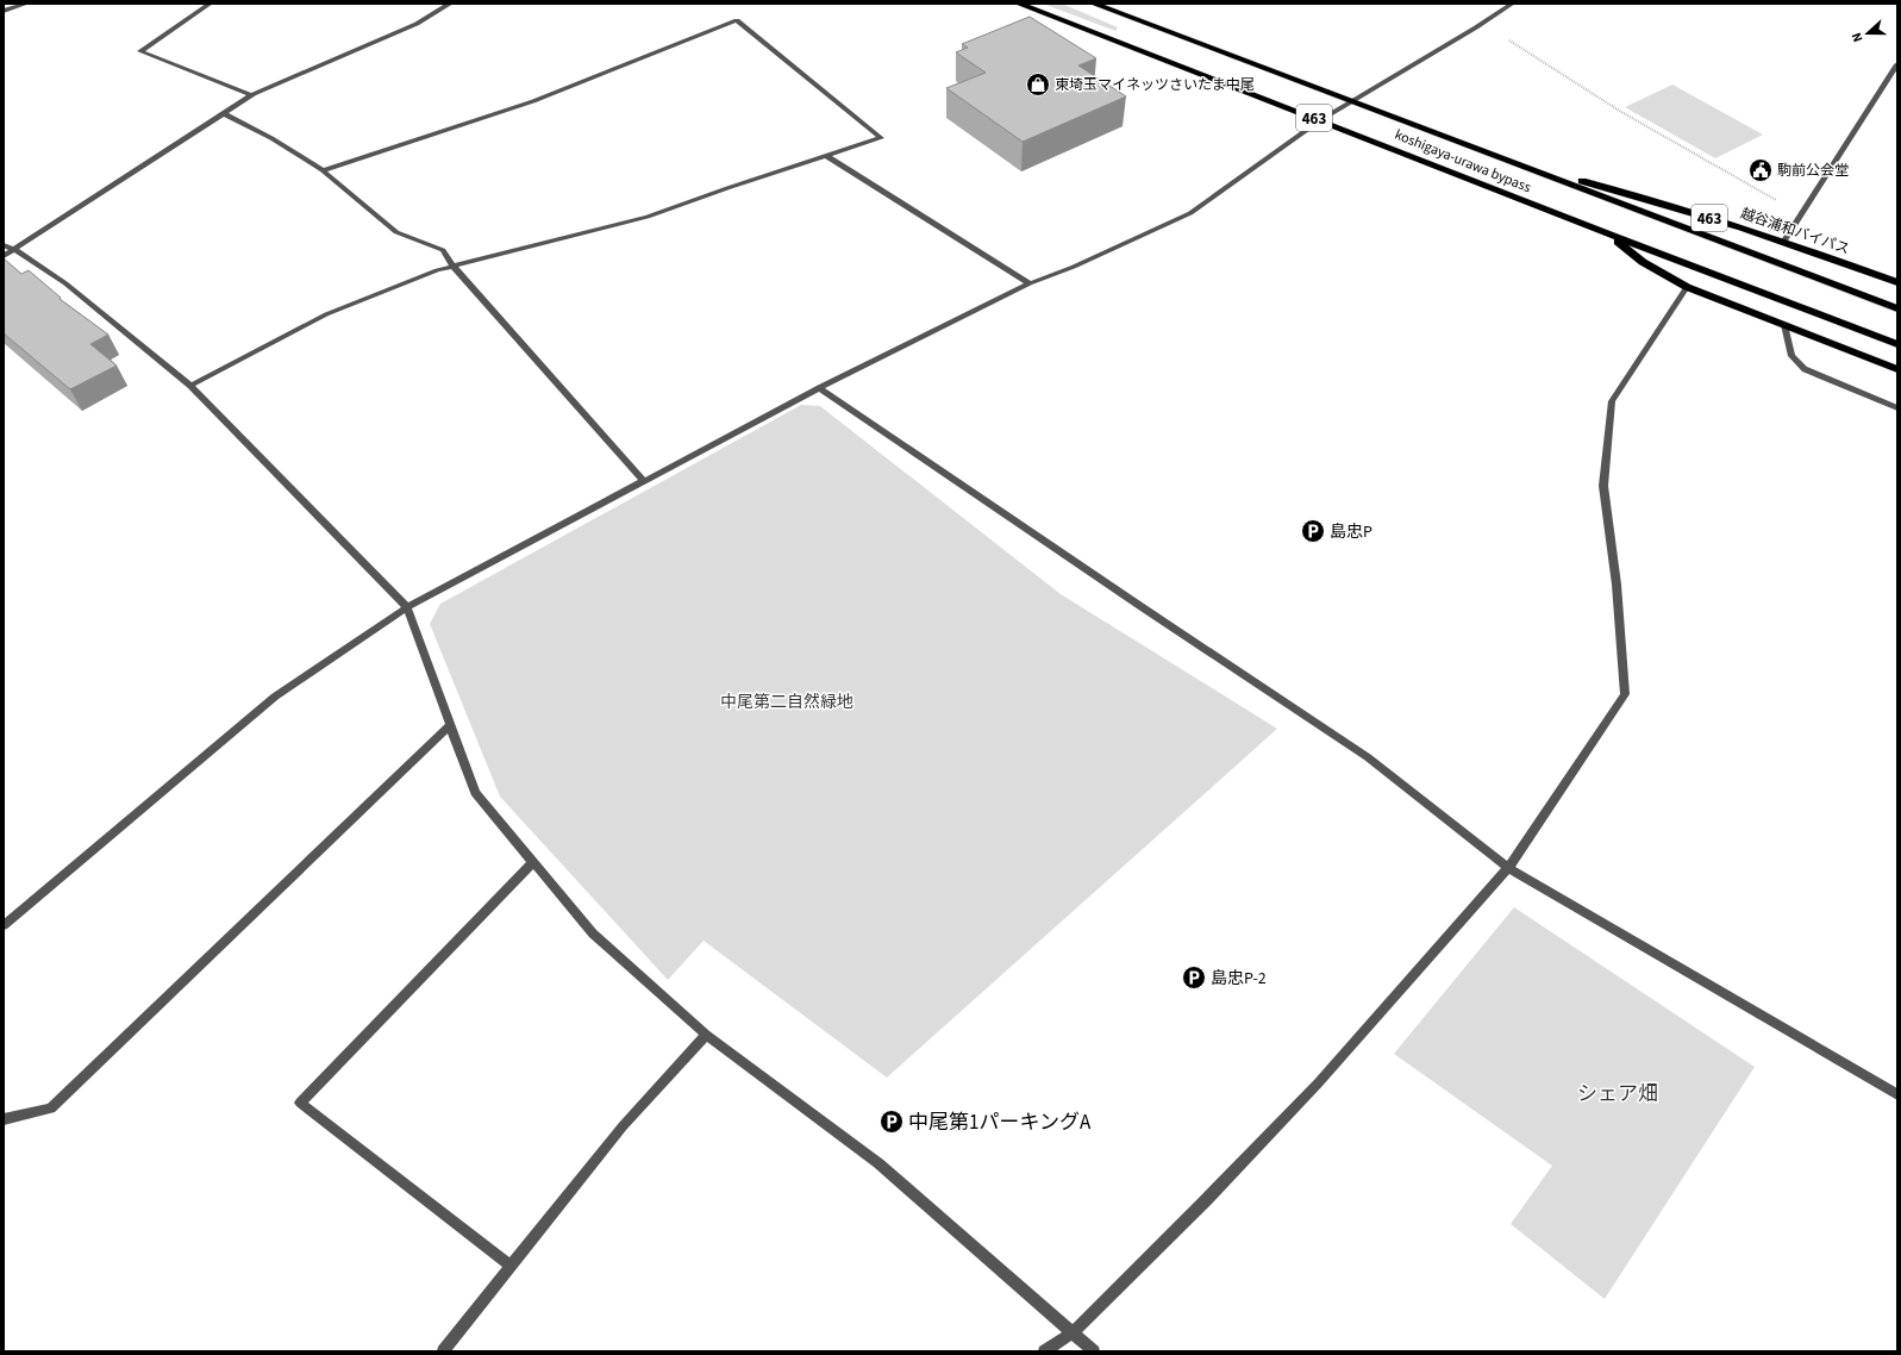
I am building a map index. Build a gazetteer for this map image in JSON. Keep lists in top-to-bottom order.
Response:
{
  "streets": {
    "highway": ["463", "koshigaya-urawa bypass", "越谷浦和バイパス"]
  },
  "crossings": [
    ["463", "koshigaya-urawa bypass"],
    ["koshigaya-urawa bypass", "越谷浦和バイパス"]
  ],
  "parks": ["中尾第二自然緑地", "シェア畑"],
  "places": {
    "shop": ["東埼玉マイネッツさいたま中尾"],
    "public building": ["駒前公会堂"],
    "parking": ["島忠P", "島忠P-2", "中尾第1パーキングA"]
  },
  "north": "left"
}
